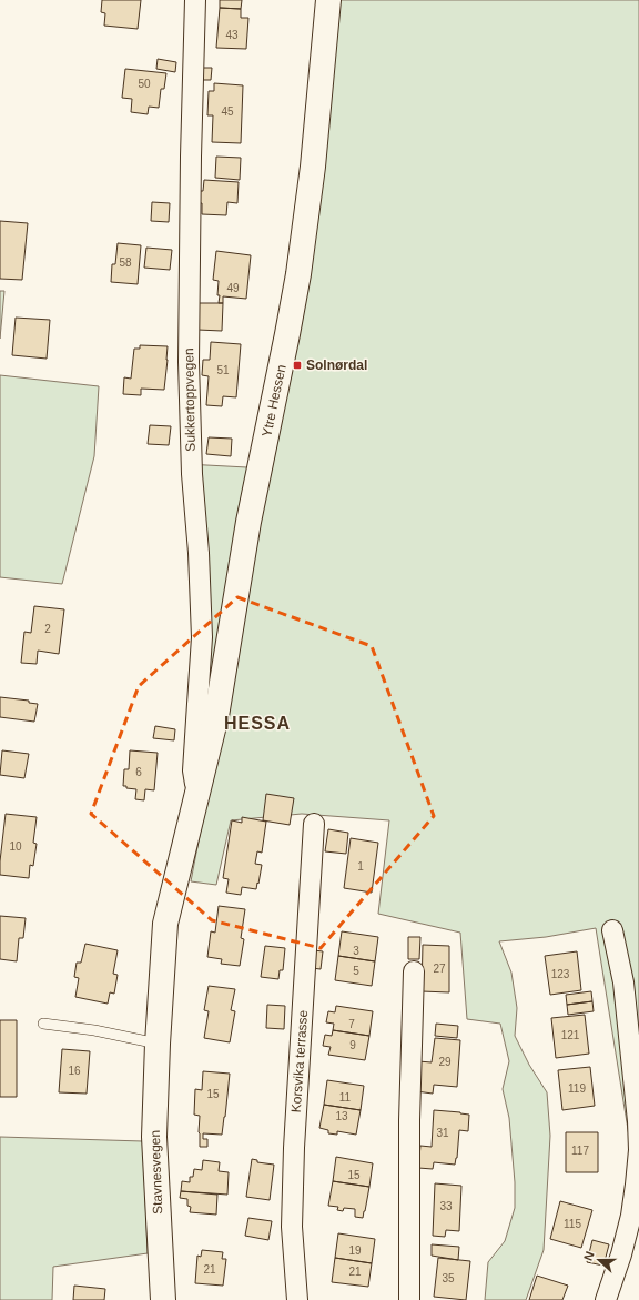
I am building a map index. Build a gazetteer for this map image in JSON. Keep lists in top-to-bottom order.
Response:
{
  "streets": {
    "street": [
      "Sukkertoppvegen",
      "Ytre Hessen",
      "Korsvika terrasse",
      "Stavnesvegen"
    ]
  },
  "crossings": [
    ["Sukkertoppvegen", "Ytre Hessen"],
    ["Sukkertoppvegen", "Stavnesvegen"],
    ["Ytre Hessen", "Stavnesvegen"]
  ],
  "districts": ["HESSA"],
  "places": {
    "transit": ["Solnørdal"]
  },
  "house_numbers": [
    "43",
    "50",
    "45",
    "58",
    "49",
    "51",
    "2",
    "6",
    "10",
    "1",
    "3",
    "27",
    "5",
    "123",
    "7",
    "121",
    "9",
    "29",
    "16",
    "119",
    "15",
    "11",
    "13",
    "31",
    "117",
    "15",
    "33",
    "115",
    "19",
    "21",
    "21",
    "35"
  ],
  "north": "left"
}
